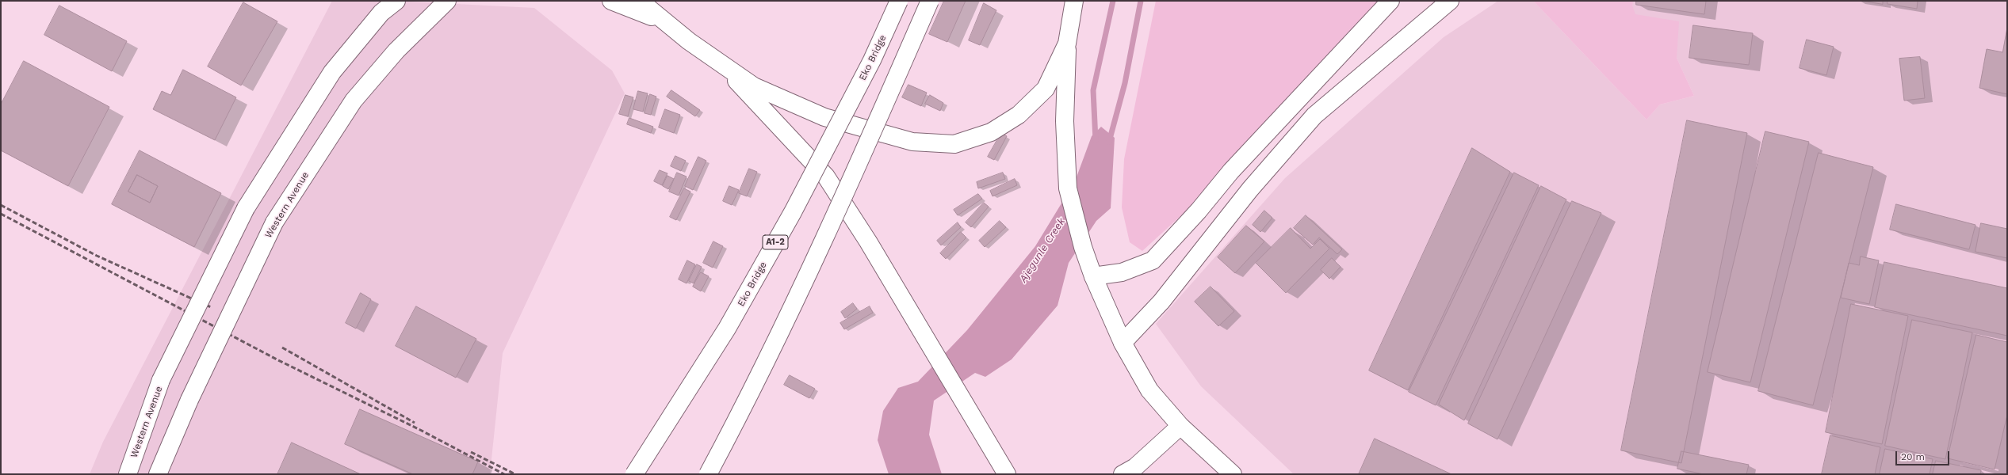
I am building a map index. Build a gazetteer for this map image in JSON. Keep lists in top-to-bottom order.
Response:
{
  "streets": {
    "main road": ["Eko Bridge", "Western Avenue", "A1-2"]
  },
  "water": ["Ajegunle Creek"],
  "scale_bar": "20 m"
}
